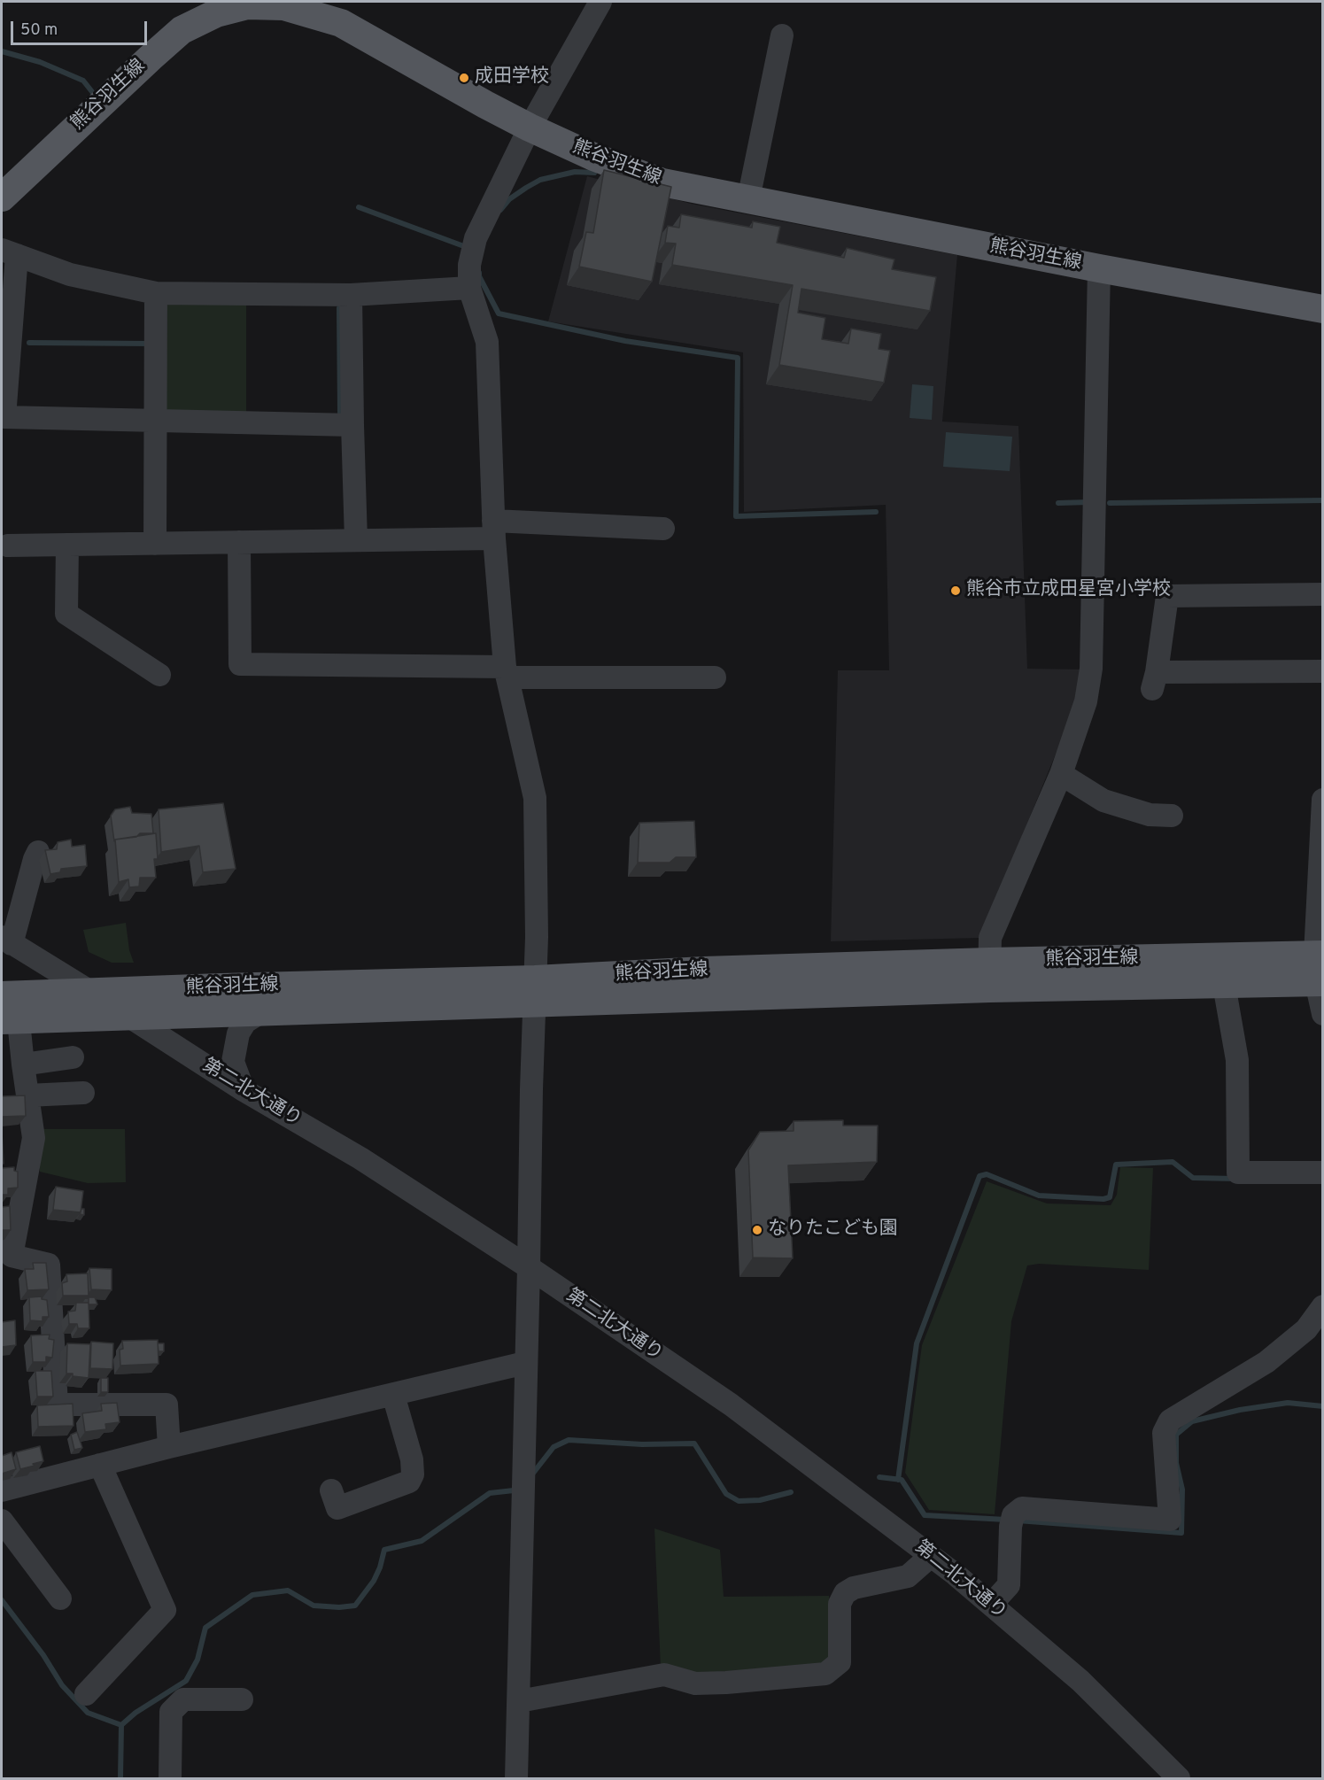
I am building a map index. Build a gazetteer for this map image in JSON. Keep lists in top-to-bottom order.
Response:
{
  "streets": {
    "main road": ["熊谷羽生線"],
    "street": ["第二北大通り"]
  },
  "crossings": [
    ["熊谷羽生線", "第二北大通り"]
  ],
  "places": ["成田学校", "熊谷市立成田星宮小学校", "なりたこども園"],
  "scale_bar": "50 m"
}
